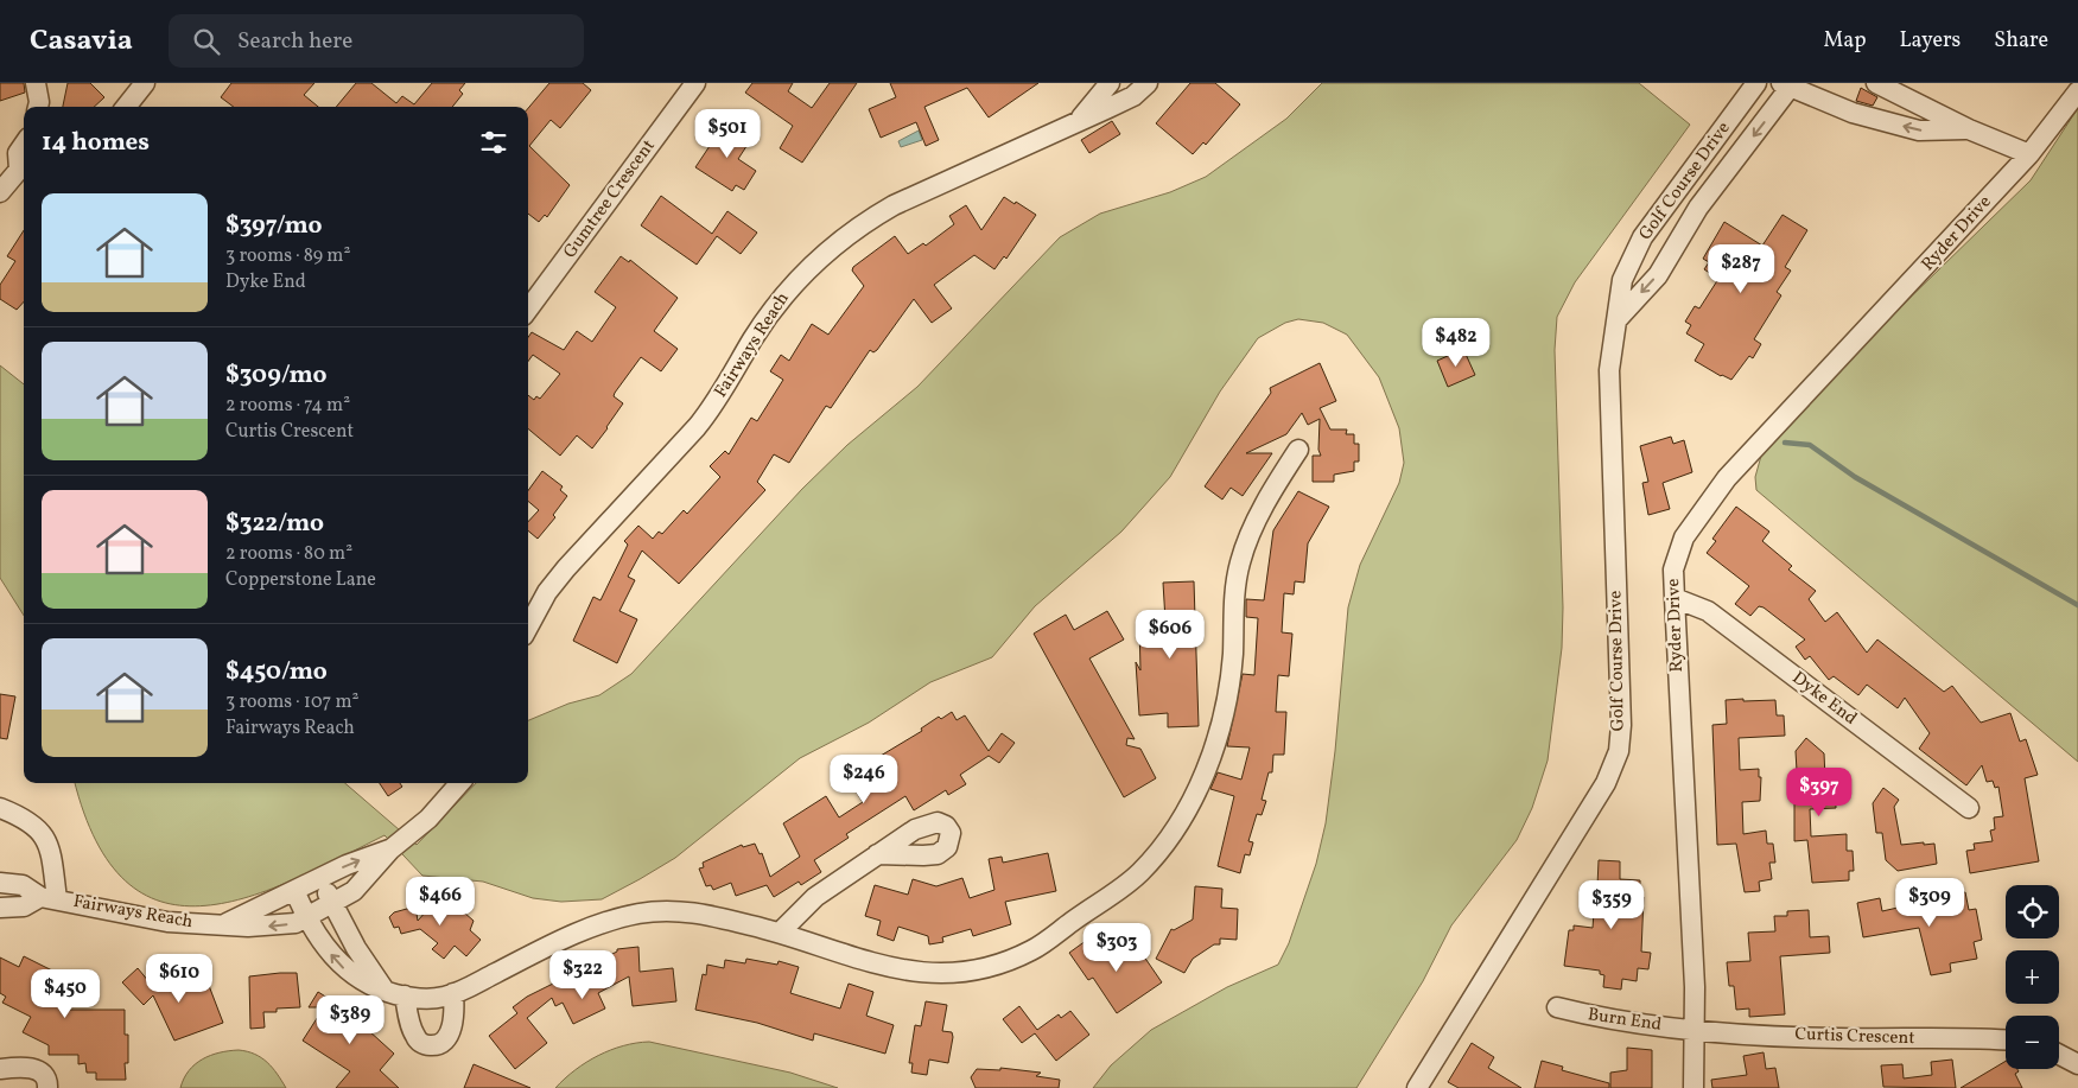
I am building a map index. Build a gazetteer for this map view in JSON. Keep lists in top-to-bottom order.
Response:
{
  "streets": {
    "street": [
      "Golf Course Drive",
      "Gumtree Crescent",
      "Ryder Drive",
      "Fairways Reach",
      "Dyke End",
      "Burn End",
      "Curtis Crescent"
    ]
  },
  "crossings": [
    ["Ryder Drive", "Dyke End"],
    ["Ryder Drive", "Burn End"],
    ["Ryder Drive", "Curtis Crescent"],
    ["Burn End", "Curtis Crescent"]
  ],
  "page": {
    "header": "Casavia",
    "search": "Search here",
    "nav": ["Map", "Layers", "Share"],
    "heading": "14 homes",
    "price": [
      "$501",
      "$287",
      "$482",
      "$606",
      "$246",
      "$397",
      "$466",
      "$309",
      "$359",
      "$303",
      "$322",
      "$610",
      "$450",
      "$389"
    ],
    "list": [
      {
        "name": "$397/mo",
        "note": "3 rooms · 89 m² · Dyke End"
      },
      {
        "name": "$309/mo",
        "note": "2 rooms · 74 m² · Curtis Crescent"
      },
      {
        "name": "$322/mo",
        "note": "2 rooms · 80 m² · Copperstone Lane"
      },
      {
        "name": "$450/mo",
        "note": "3 rooms · 107 m² · Fairways Reach"
      }
    ],
    "map_buttons": ["+", "−"]
  }
}
